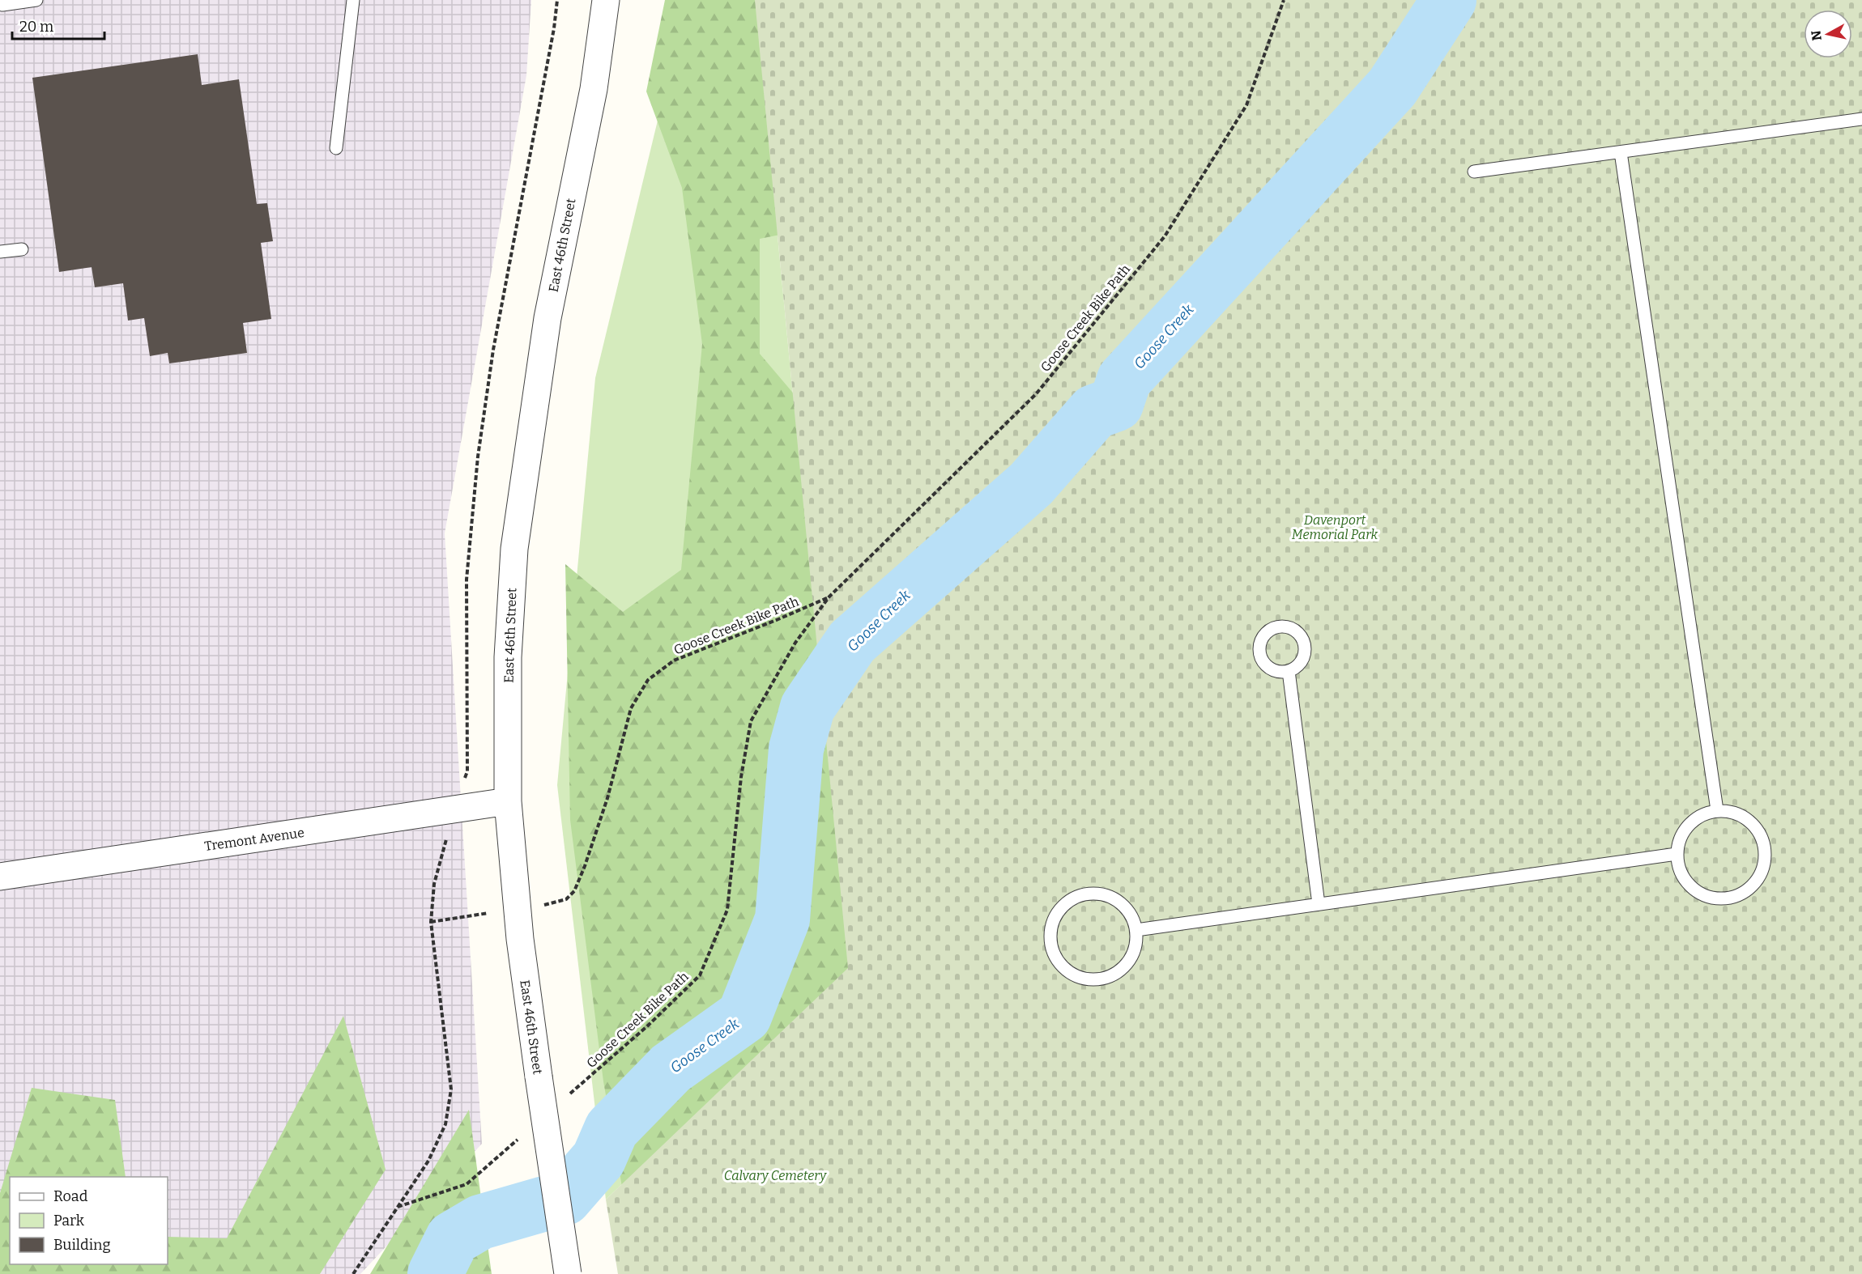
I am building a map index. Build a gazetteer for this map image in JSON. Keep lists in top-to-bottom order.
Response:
{
  "streets": {
    "street": ["East 46th Street", "Tremont Avenue"],
    "path": ["Goose Creek Bike Path"]
  },
  "crossings": [
    ["East 46th Street", "Goose Creek Bike Path"],
    ["East 46th Street", "Tremont Avenue"]
  ],
  "water": ["Goose Creek"],
  "parks": ["Davenport Memorial Park", "Calvary Cemetery"],
  "legend": ["Road", "Park", "Building"],
  "scale_bar": "20 m",
  "north": "left"
}
